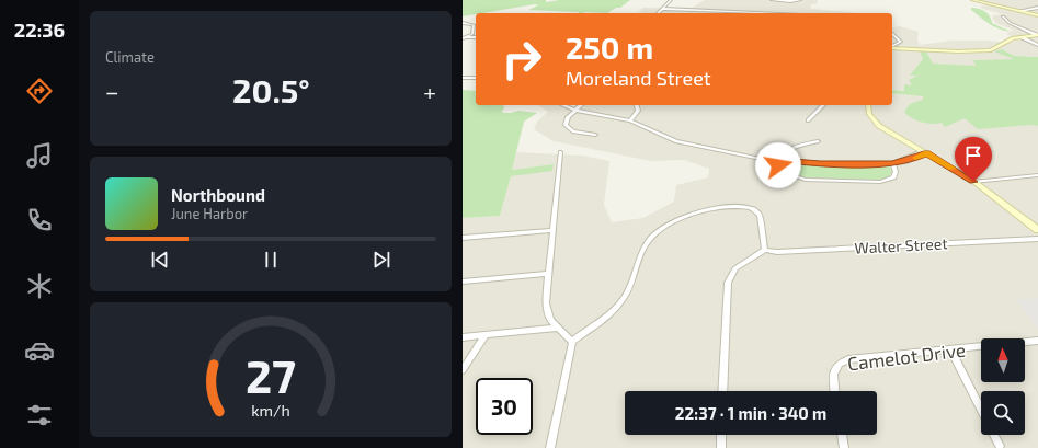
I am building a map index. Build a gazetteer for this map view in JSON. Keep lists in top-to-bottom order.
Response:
{
  "streets": {
    "street": ["Walter Street", "Camelot Drive"]
  },
  "north": "top",
  "page": {
    "tabs": "22:36",
    "tile": "Climate",
    "turn": ["250 m", "Moreland Street"],
    "heat": ["−", "20.5°", "+"],
    "song": ["Northbound", "June Harbor"],
    "limit": "30",
    "trip": "22:37 · 1 min · 340 m",
    "gauge": ["27", "km/h"]
  }
}
